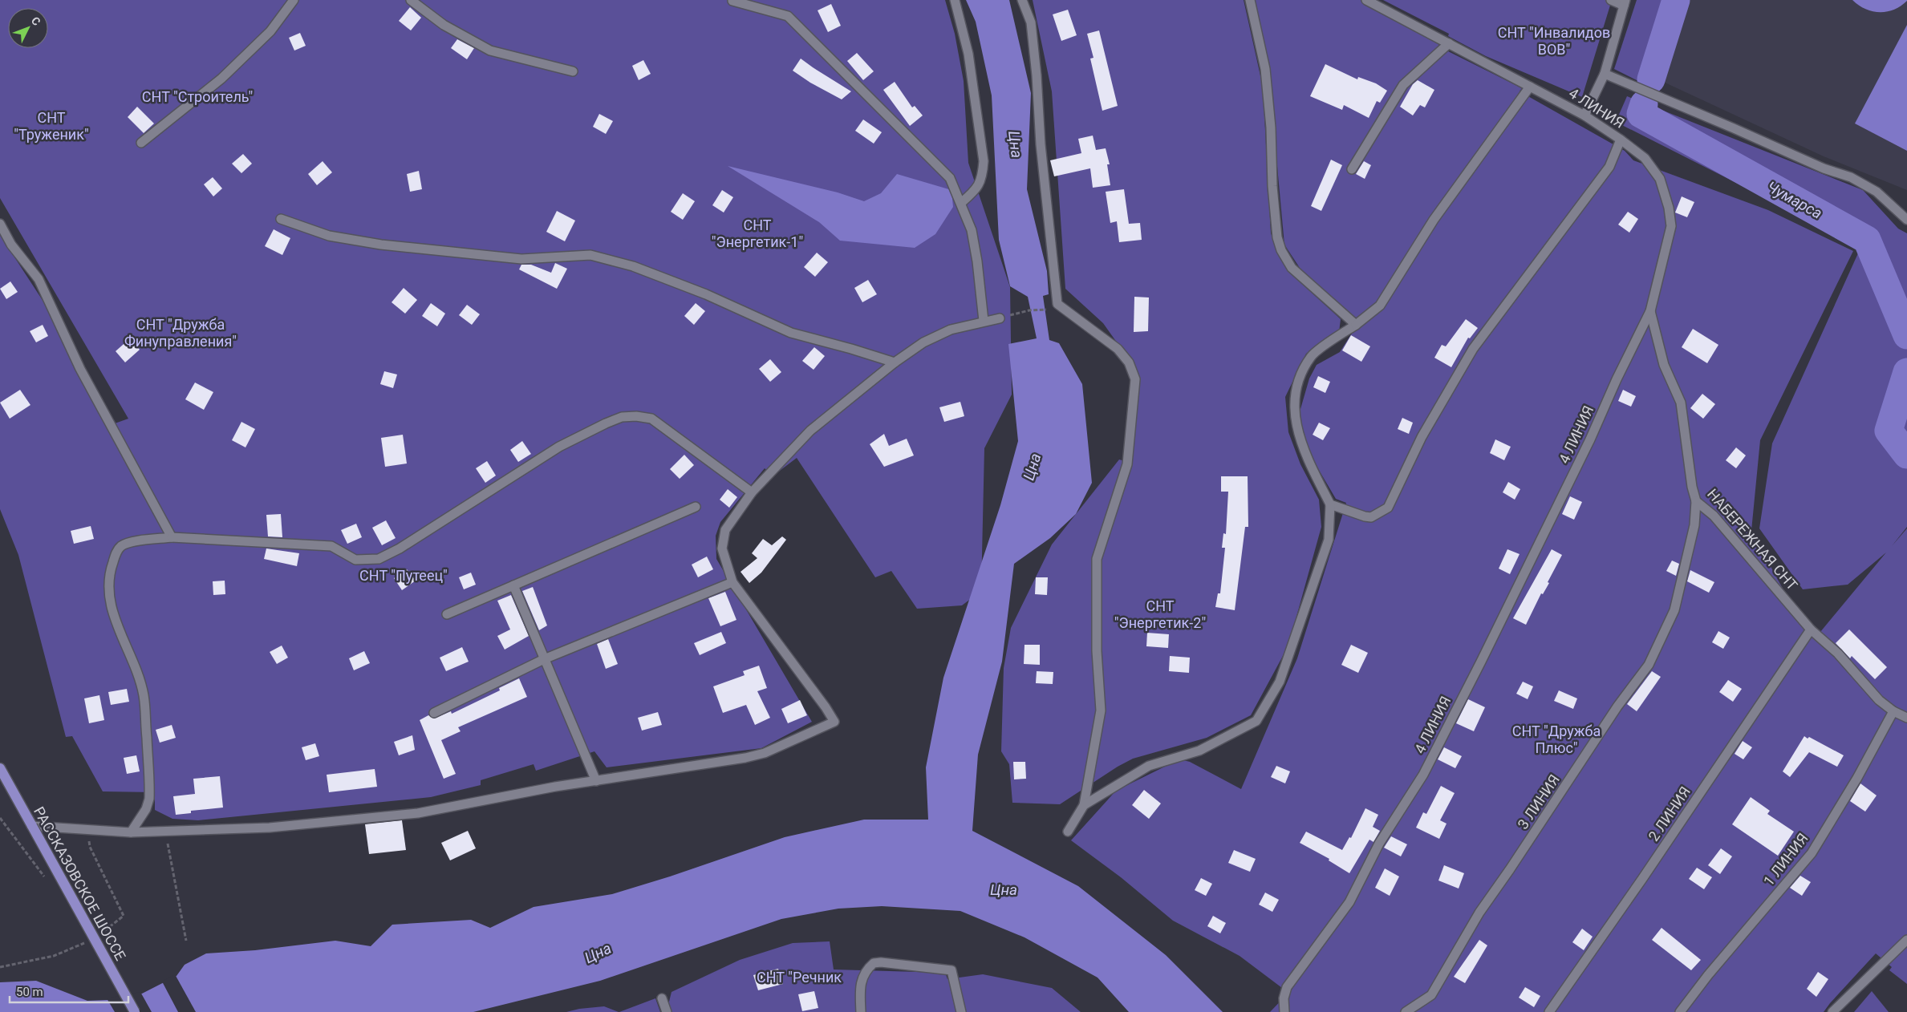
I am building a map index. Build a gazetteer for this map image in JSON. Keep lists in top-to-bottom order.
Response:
{
  "streets": {
    "main road": ["РАССКАЗОВСКОЕ ШОССЕ"],
    "lane": [
      "4 ЛИНИЯ",
      "НАБЕРЕЖНАЯ СНТ",
      "3 ЛИНИЯ",
      "2 ЛИНИЯ",
      "1 ЛИНИЯ"
    ]
  },
  "crossings": [
    ["4 ЛИНИЯ", "НАБЕРЕЖНАЯ СНТ"],
    ["НАБЕРЕЖНАЯ СНТ", "3 ЛИНИЯ"],
    ["НАБЕРЕЖНАЯ СНТ", "2 ЛИНИЯ"],
    ["НАБЕРЕЖНАЯ СНТ", "1 ЛИНИЯ"]
  ],
  "water": ["Цна", "Чумарса"],
  "parks": [
    "СНТ \"Инвалидов ВОВ\"",
    "СНТ \"Строитель\"",
    "СНТ \"Труженик\"",
    "СНТ \"Энергетик-1\"",
    "СНТ \"Дружба Финуправления\"",
    "СНТ \"Путеец\"",
    "СНТ \"Энергетик-2\"",
    "СНТ \"Дружба Плюс\"",
    "СНТ \"Речник"
  ],
  "scale_bar": "50 m",
  "north": "top right"
}
